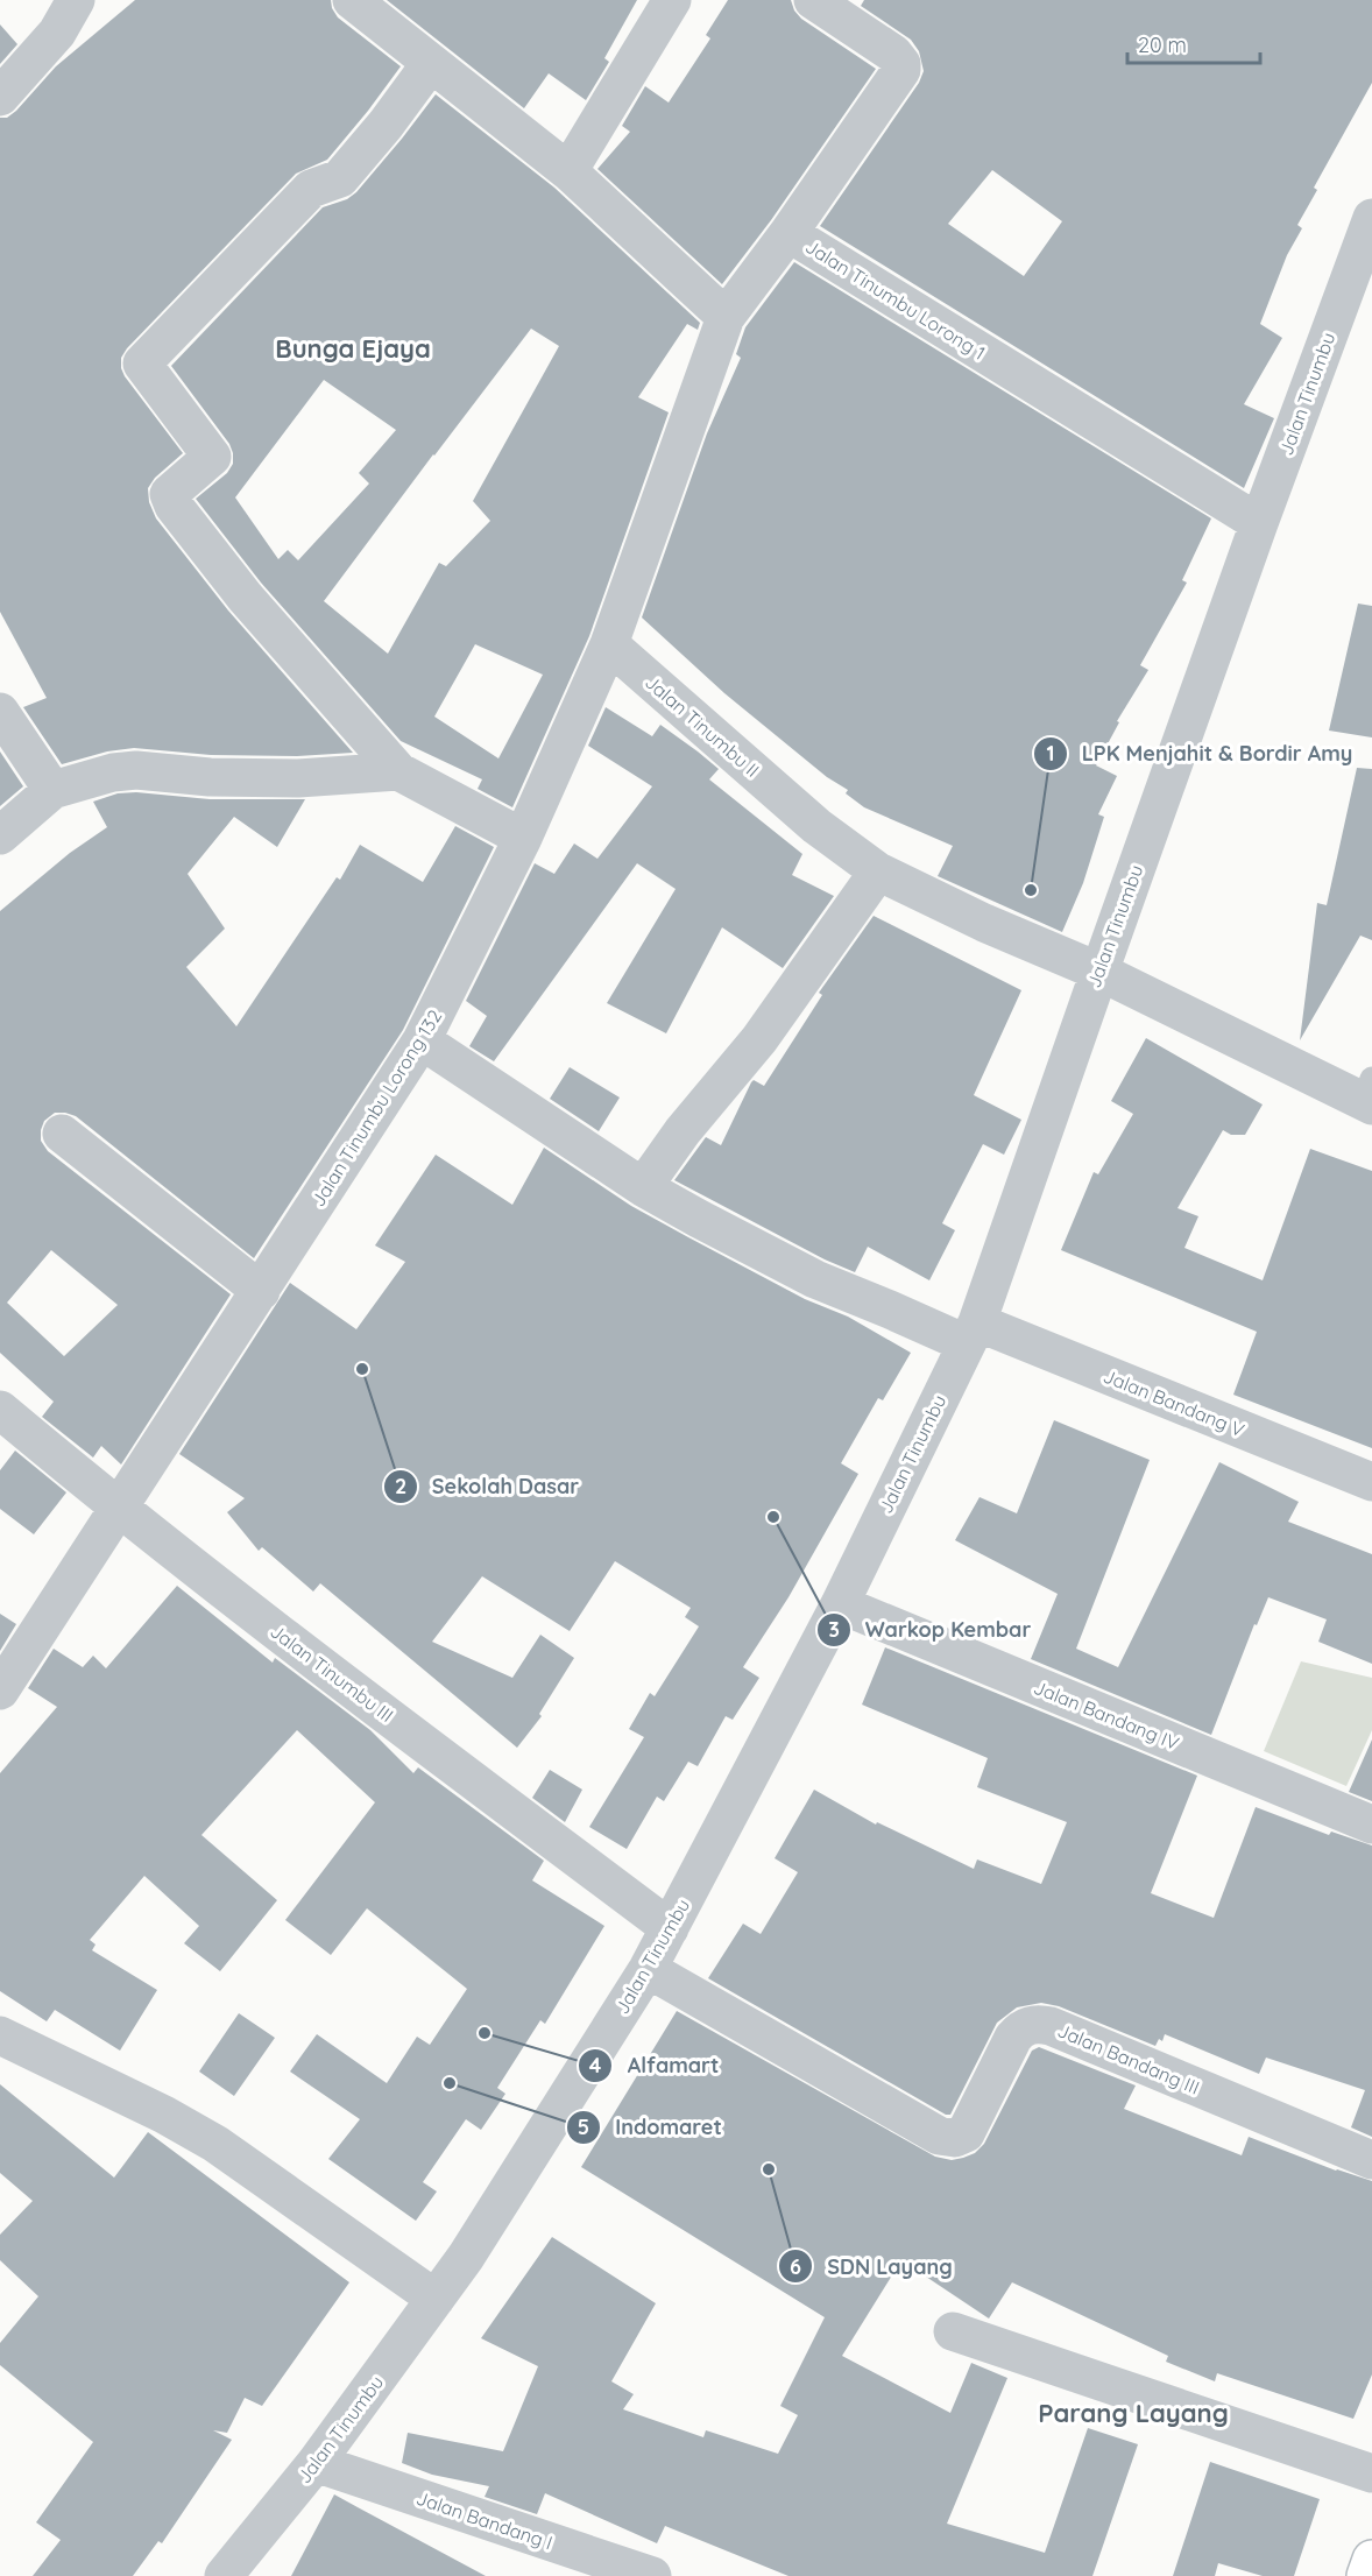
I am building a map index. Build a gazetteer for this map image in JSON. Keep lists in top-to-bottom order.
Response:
{
  "streets": {
    "street": [
      "Jalan Tinumbu Lorong 1",
      "Jalan Tinumbu",
      "Jalan Tinumbu II",
      "Jalan Tinumbu Lorong 132",
      "Jalan Bandang V",
      "Jalan Tinumbu III",
      "Jalan Bandang IV",
      "Jalan Bandang III",
      "Jalan Bandang I"
    ]
  },
  "crossings": [
    ["Jalan Tinumbu Lorong 1", "Jalan Tinumbu"],
    ["Jalan Tinumbu", "Jalan Tinumbu II"],
    ["Jalan Tinumbu", "Jalan Bandang V"],
    ["Jalan Tinumbu", "Jalan Tinumbu III"],
    ["Jalan Tinumbu", "Jalan Bandang IV"],
    ["Jalan Tinumbu", "Jalan Bandang III"],
    ["Jalan Tinumbu", "Jalan Bandang I"],
    ["Jalan Tinumbu II", "Jalan Tinumbu Lorong 132"],
    ["Jalan Tinumbu Lorong 132", "Jalan Bandang V"],
    ["Jalan Tinumbu Lorong 132", "Jalan Tinumbu III"]
  ],
  "districts": ["Bunga Ejaya", "Parang Layang"],
  "places": [
    "LPK Menjahit & Bordir Amy",
    "Sekolah Dasar",
    "Warkop Kembar",
    "Alfamart",
    "Indomaret",
    "SDN Layang"
  ],
  "scale_bar": "20 m"
}
